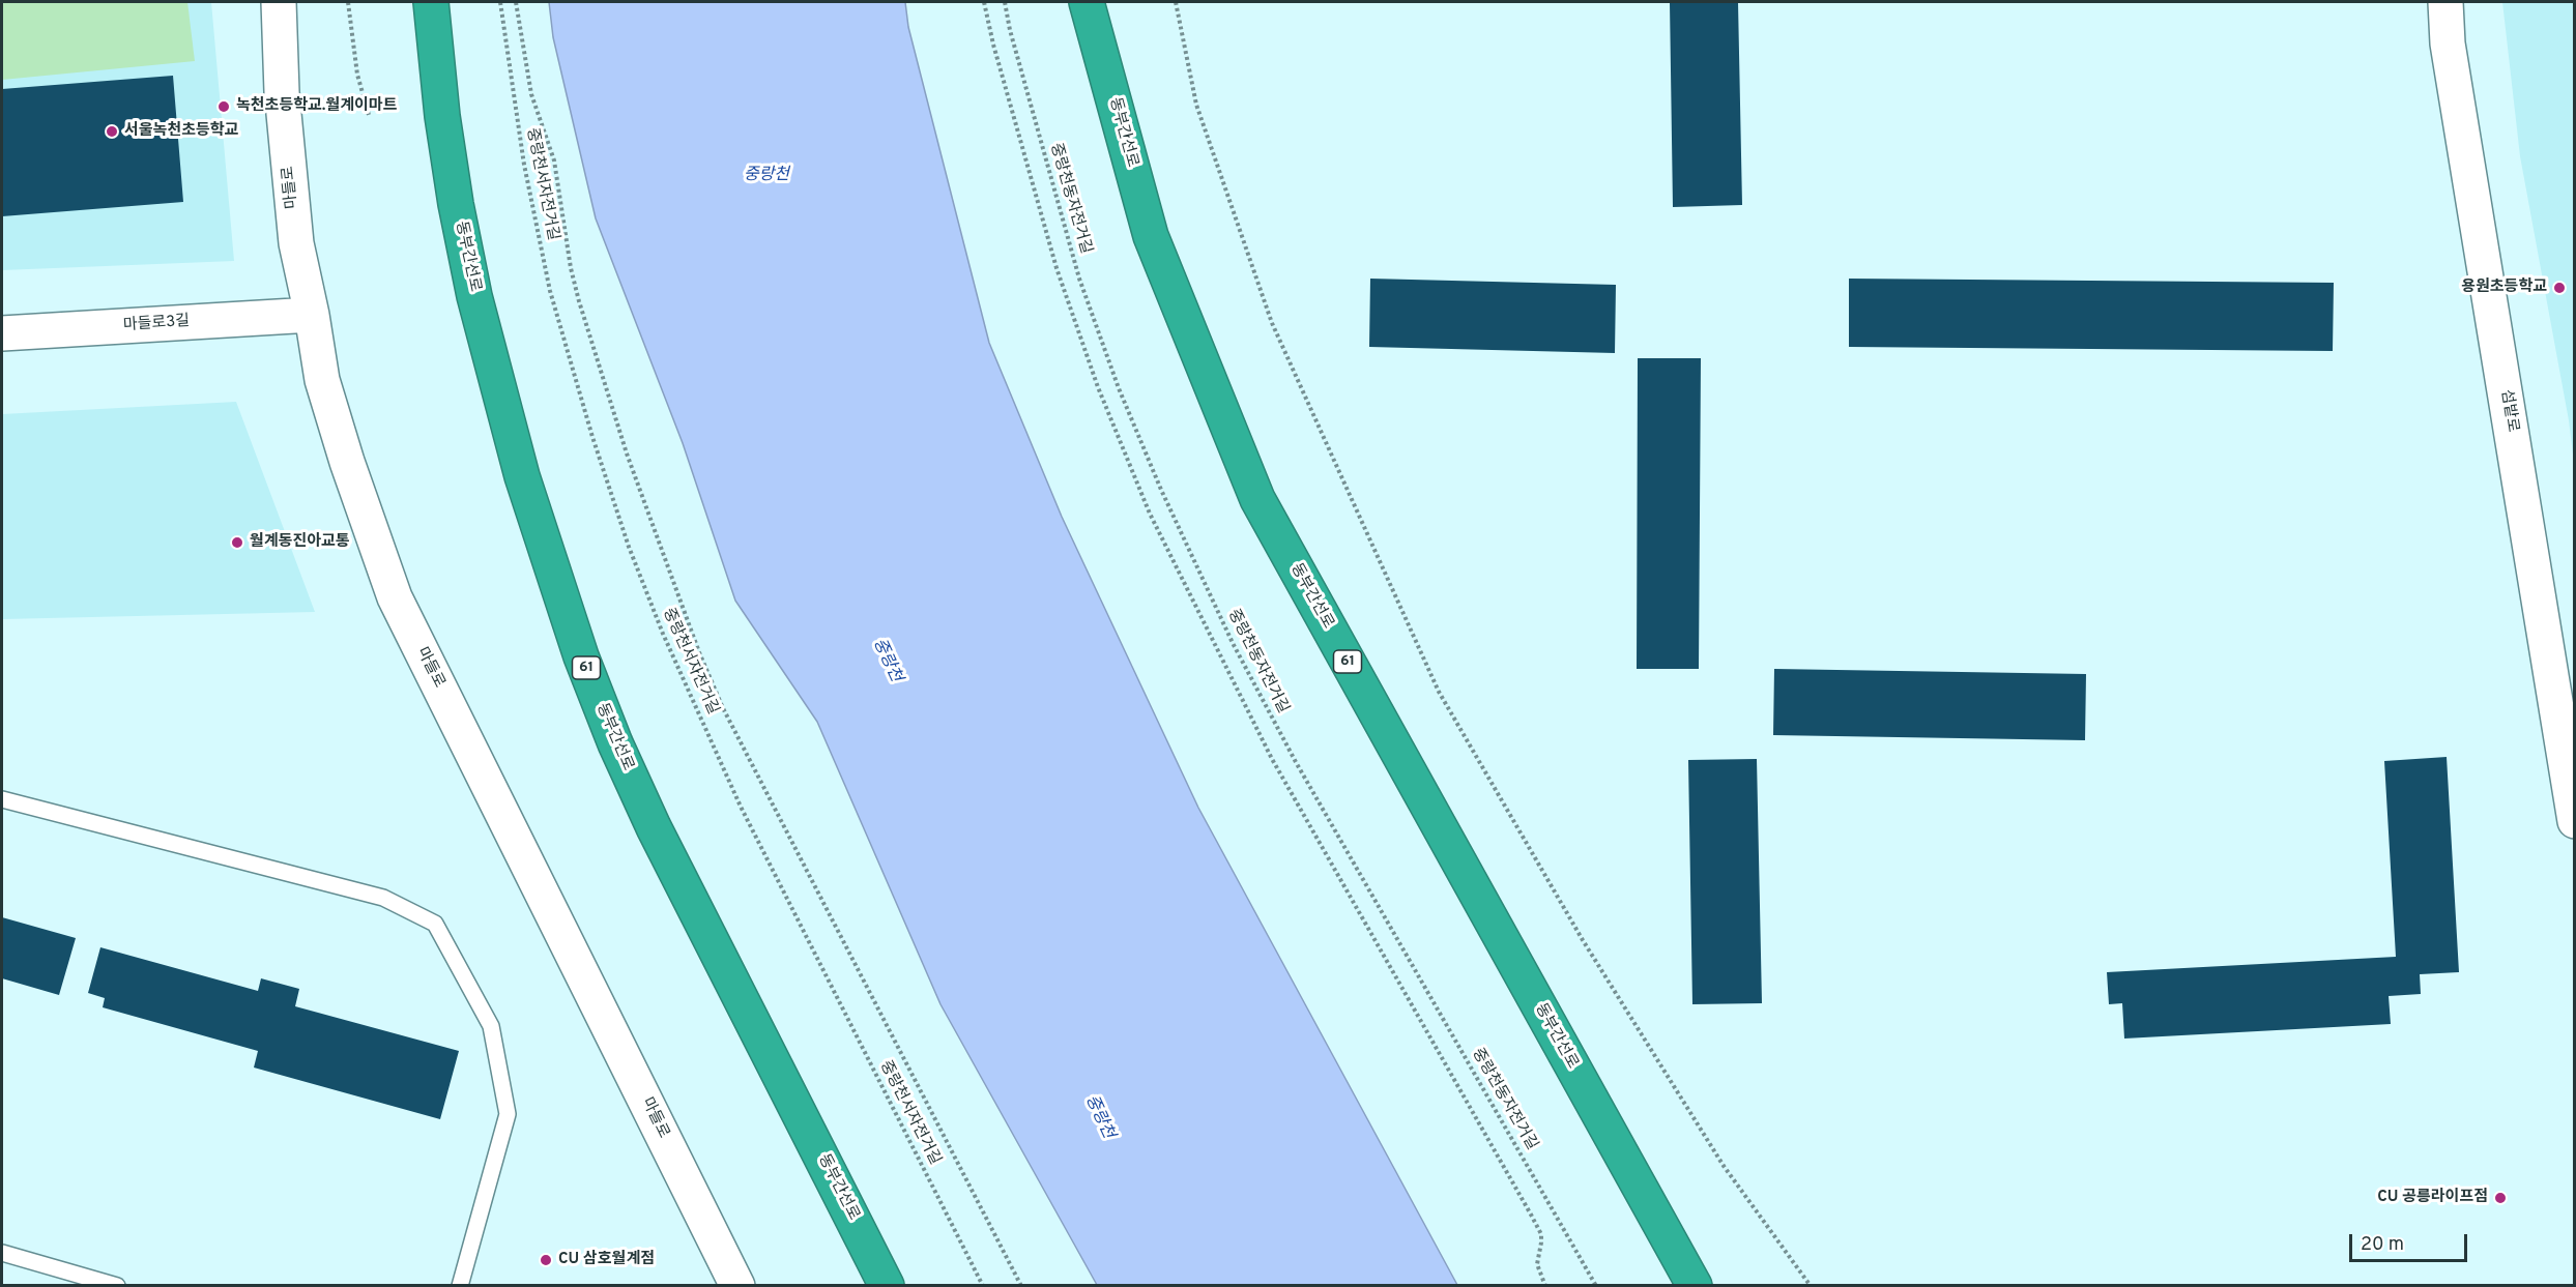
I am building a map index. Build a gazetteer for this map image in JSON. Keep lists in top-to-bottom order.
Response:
{
  "streets": {
    "highway": ["동부간선로", "61"],
    "main road": ["마들로", "마들로3길", "섬밭로"],
    "path": ["중랑천서자전거길", "중랑천동자전거길"]
  },
  "crossings": [
    ["마들로", "마들로3길"]
  ],
  "water": ["중랑천"],
  "places": [
    "녹천초등학교.월계이마트",
    "서울녹천초등학교",
    "용원초등학교",
    "월계동진아교통",
    "CU 공릉라이프점",
    "CU 삼호월계점"
  ],
  "scale_bar": "20 m"
}
